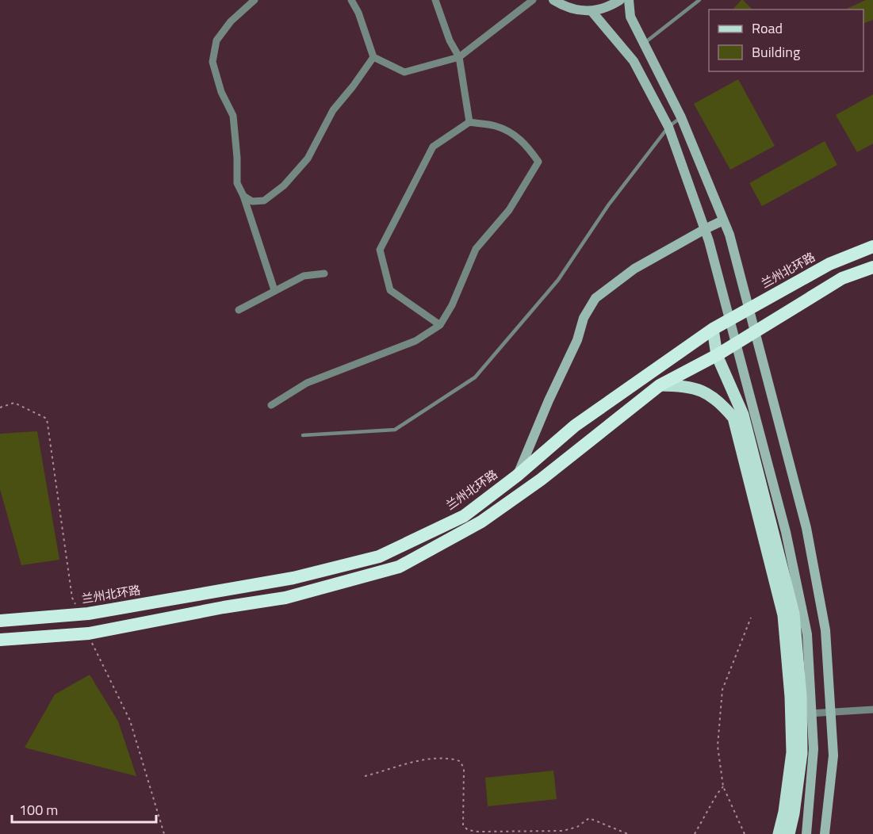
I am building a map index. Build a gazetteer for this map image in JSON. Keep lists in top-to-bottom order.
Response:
{
  "streets": {
    "highway": ["兰州北环路"]
  },
  "legend": ["Road", "Building"],
  "scale_bar": "100 m"
}
